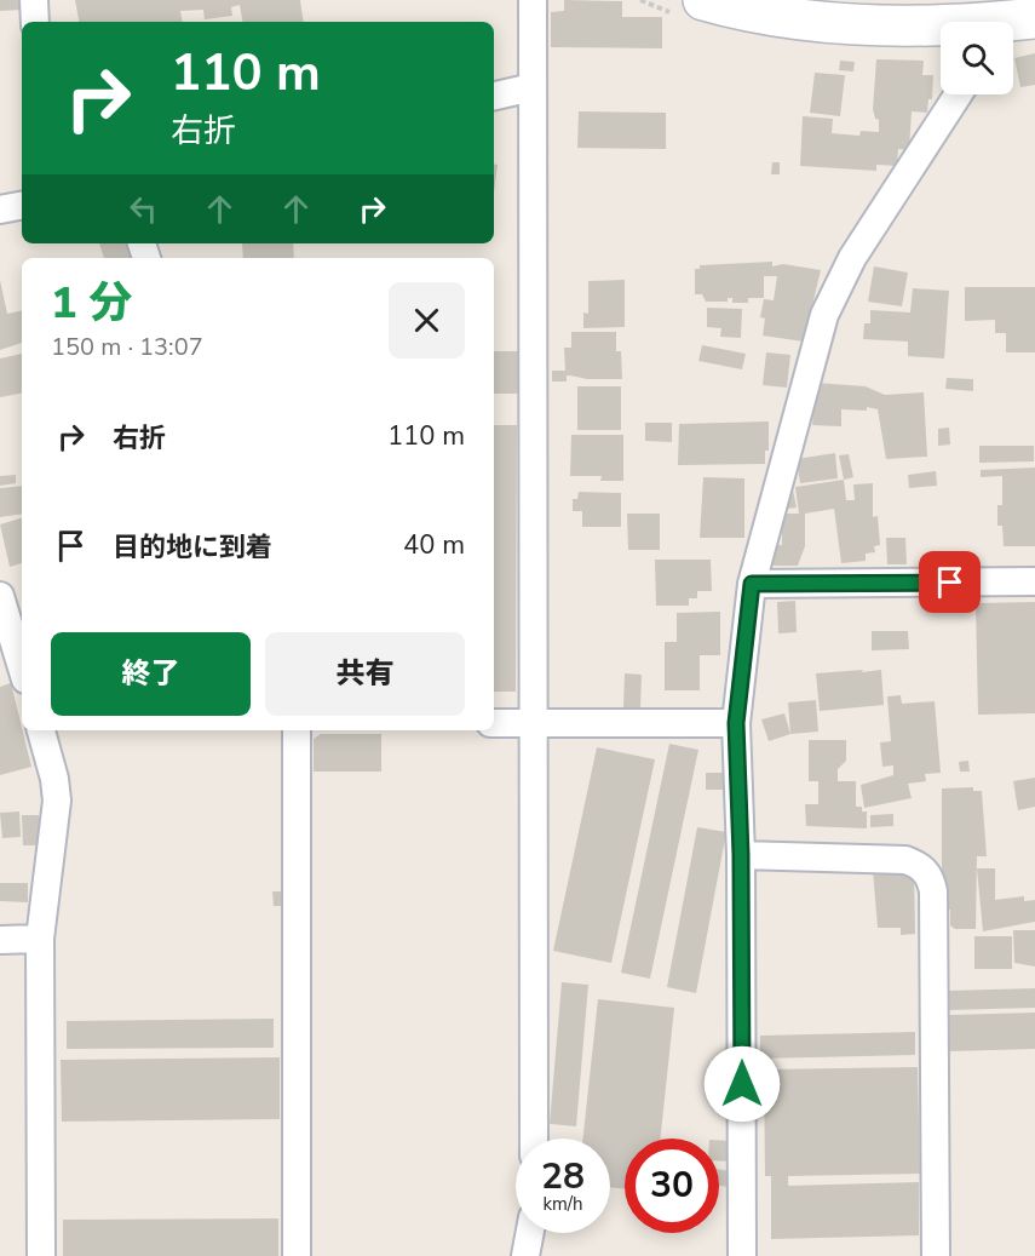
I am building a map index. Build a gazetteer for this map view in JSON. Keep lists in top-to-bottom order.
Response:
{
  "page": {
    "turn": ["110 m", "右折"],
    "heading": ["1 分", "150 m · 13:07"],
    "list": [
      {
        "name": "右折",
        "value": "110 m"
      },
      {
        "name": "目的地に到着",
        "value": "40 m"
      }
    ],
    "buttons": ["終了", "共有"],
    "speed": "28 km/h",
    "limit": "30"
  }
}
